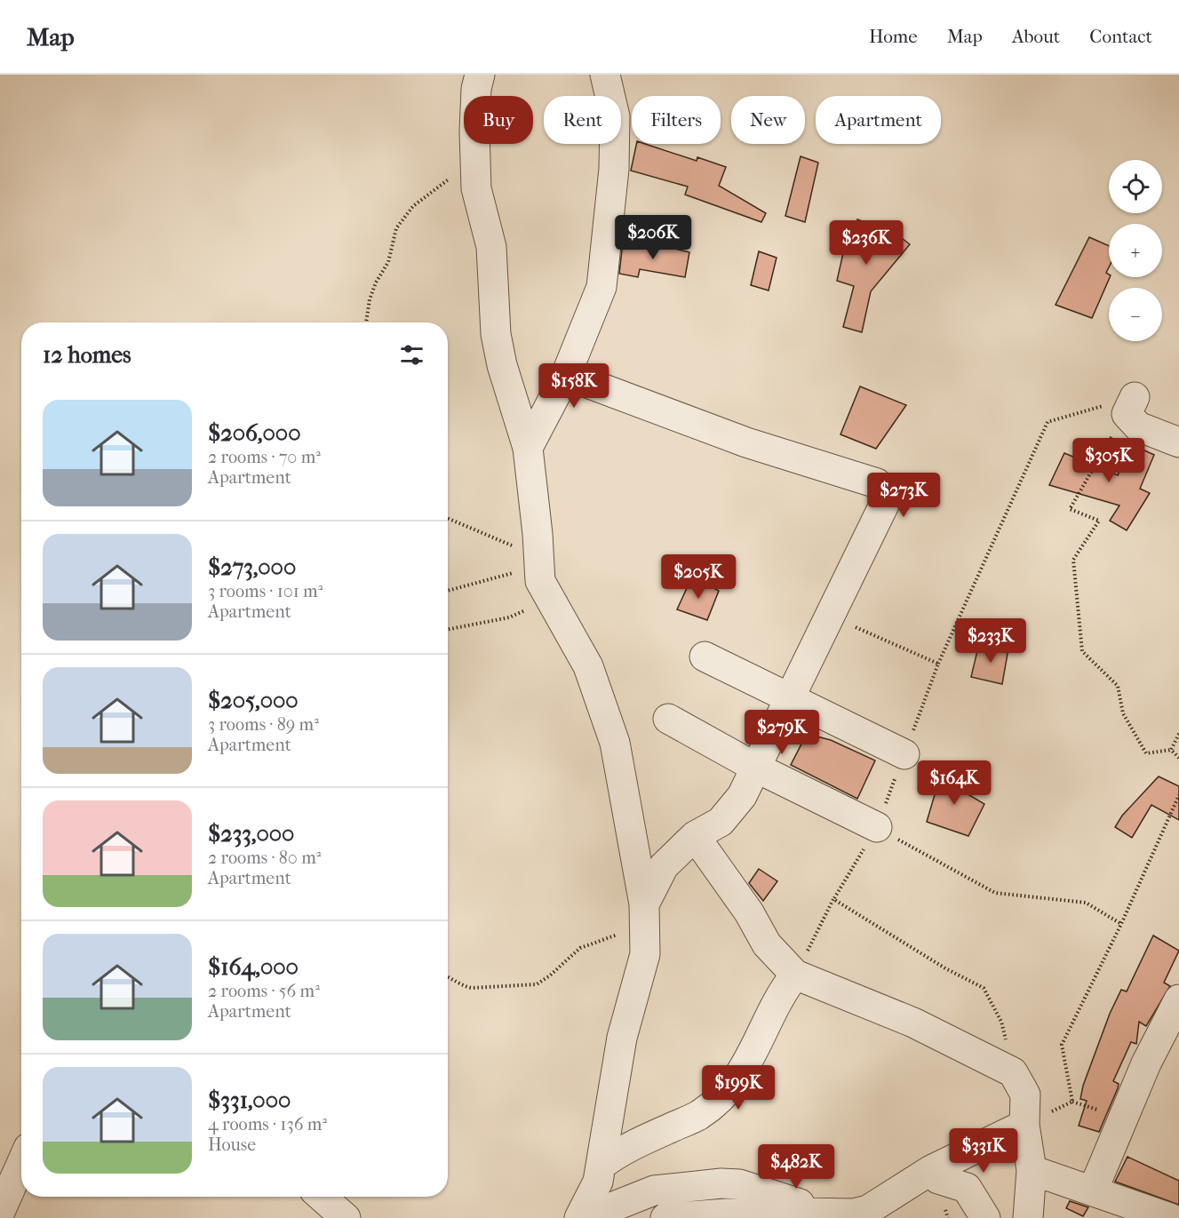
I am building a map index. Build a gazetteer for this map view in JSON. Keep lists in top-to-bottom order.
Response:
{
  "page": {
    "header": "Map",
    "nav": [
      "Home",
      "Map",
      "About",
      "Contact"
    ],
    "chip": [
      "Buy",
      "Rent",
      "Filters",
      "New",
      "Apartment"
    ],
    "map_buttons": ["+", "−"],
    "price": [
      "$206K",
      "$236K",
      "$158K",
      "$305K",
      "$273K",
      "$205K",
      "$233K",
      "$279K",
      "$164K",
      "$199K",
      "$331K",
      "$482K"
    ],
    "heading": "12 homes",
    "list": [
      {
        "name": "$206,000",
        "note": "2 rooms · 70 m² · Apartment"
      },
      {
        "name": "$273,000",
        "note": "3 rooms · 101 m² · Apartment"
      },
      {
        "name": "$205,000",
        "note": "3 rooms · 89 m² · Apartment"
      },
      {
        "name": "$233,000",
        "note": "2 rooms · 80 m² · Apartment"
      },
      {
        "name": "$164,000",
        "note": "2 rooms · 56 m² · Apartment"
      },
      {
        "name": "$331,000",
        "note": "4 rooms · 136 m² · House"
      }
    ]
  }
}
